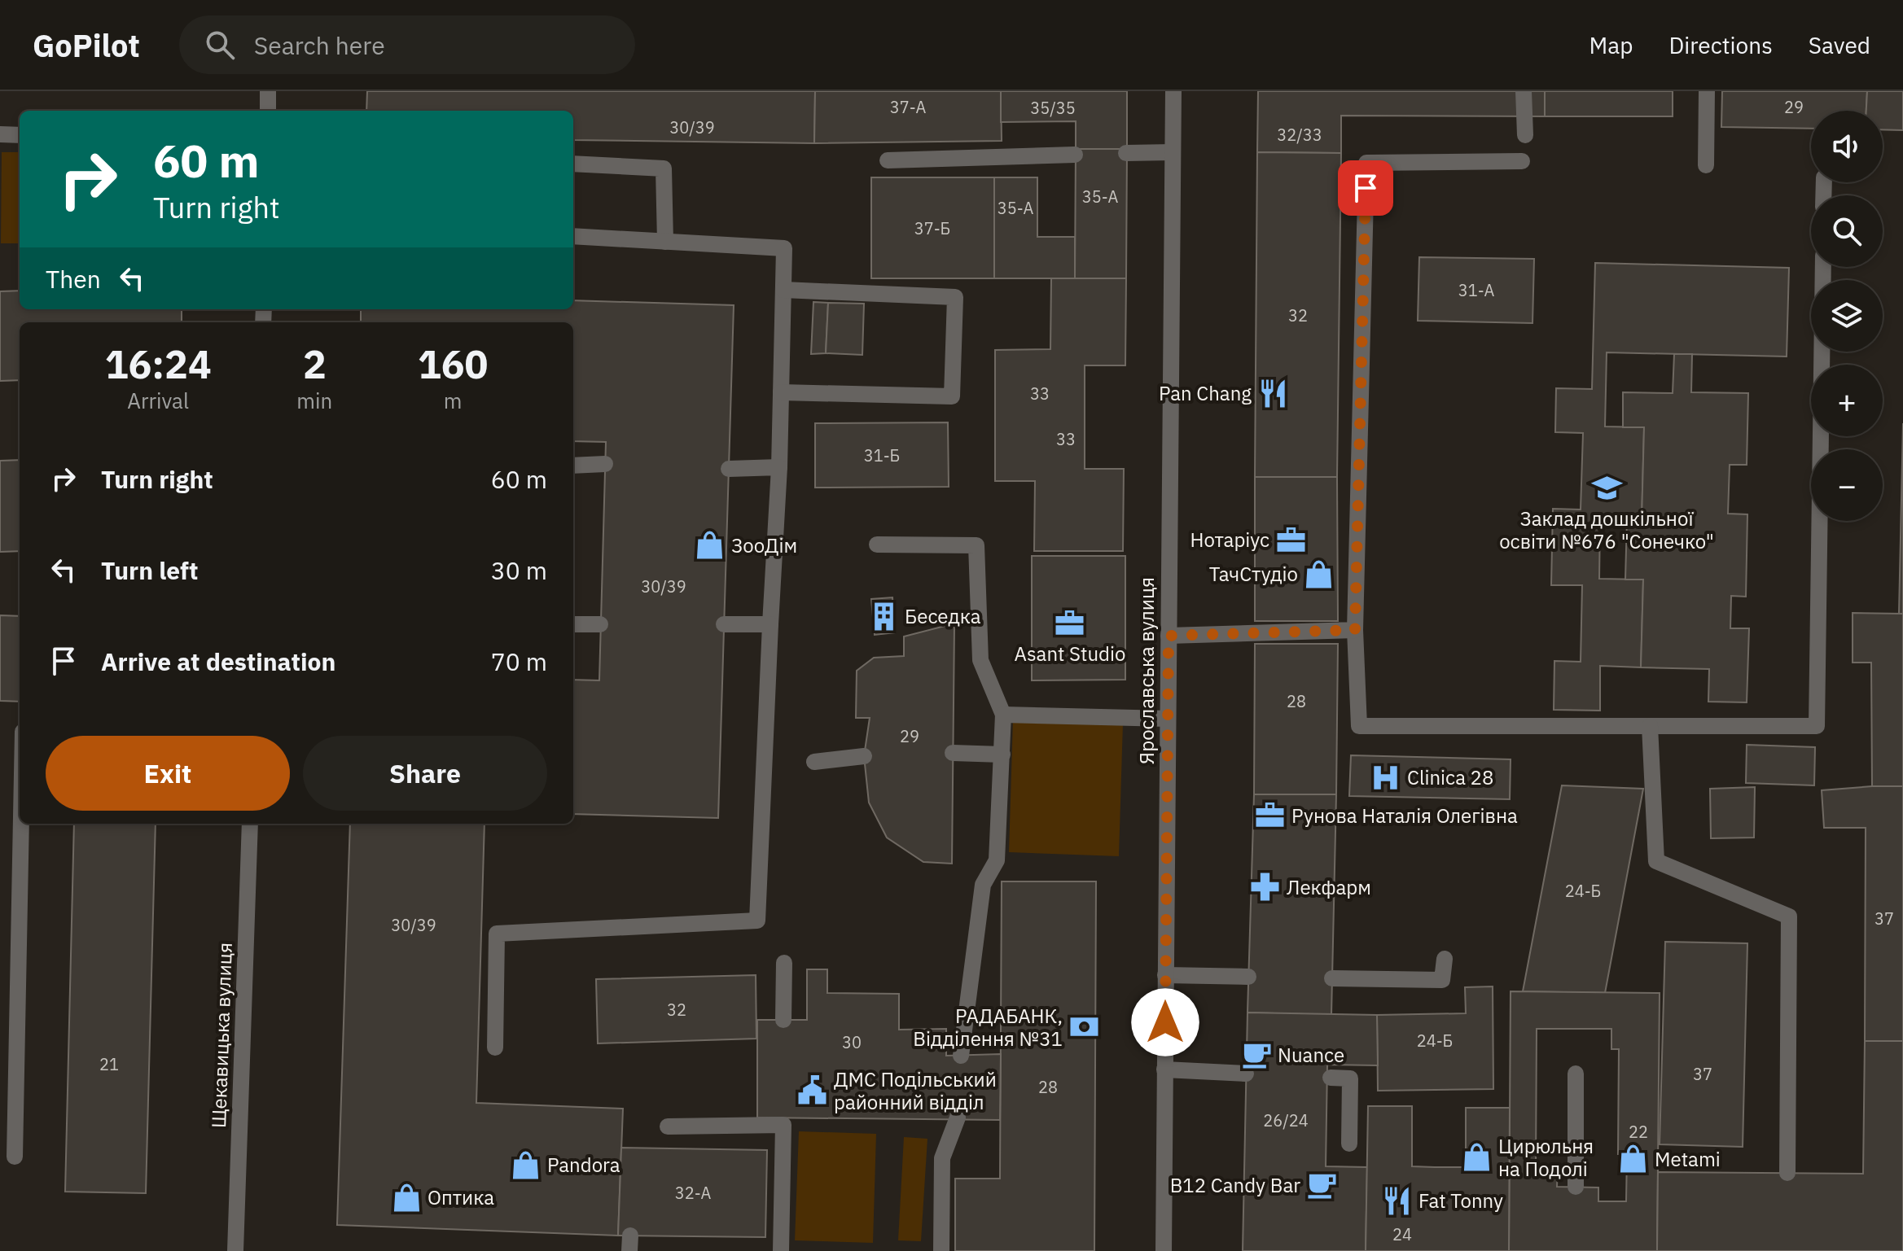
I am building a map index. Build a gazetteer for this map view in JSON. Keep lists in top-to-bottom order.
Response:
{
  "streets": {
    "street": ["Ярославська вулиця", "Щекавицька вулиця"]
  },
  "places": {
    "restaurant": ["Pan Chang", "Fat Tonny"],
    "school or university": ["Заклад дошкільної освіти №676 \"Сонечко\""],
    "office": ["Нотаріус", "Asant Studio", "Рунова Наталія Олегівна"],
    "shop": [
      "ЗооДім",
      "ТачСтудiо",
      "Цирюльня на Подолі",
      "Metami",
      "Pandora",
      "Оптика"
    ],
    "building": ["Беседка"],
    "hospital": ["Clinica 28"],
    "pharmacy": ["Лекфарм"],
    "bank": ["РАДАБАНК, Відділення №31"],
    "cafe": ["Nuance", "B12 Candy Bar"],
    "public building": ["ДМС Подільський районний відділ"]
  },
  "house_numbers": [
    "37-А",
    "29",
    "35/35",
    "30/39",
    "32/33",
    "35-А",
    "35-А",
    "37-Б",
    "31-А",
    "32",
    "33",
    "33",
    "31-Б",
    "30/39",
    "28",
    "29",
    "24-Б",
    "37",
    "30/39",
    "32",
    "24-Б",
    "30",
    "21",
    "37",
    "28",
    "26/24",
    "22",
    "32-А",
    "24"
  ],
  "page": {
    "header": "GoPilot",
    "search": "Search here",
    "nav": ["Map", "Directions", "Saved"],
    "map_buttons": ["+", "−"],
    "turn": ["60 m", "Turn right"],
    "then": "Then",
    "eta": [
      "16:24",
      "Arrival",
      "2",
      "min",
      "160",
      "m"
    ],
    "list": [
      {
        "name": "Turn right",
        "value": "60 m"
      },
      {
        "name": "Turn left",
        "value": "30 m"
      },
      {
        "name": "Arrive at destination",
        "value": "70 m"
      }
    ],
    "buttons": ["Exit", "Share"]
  }
}
